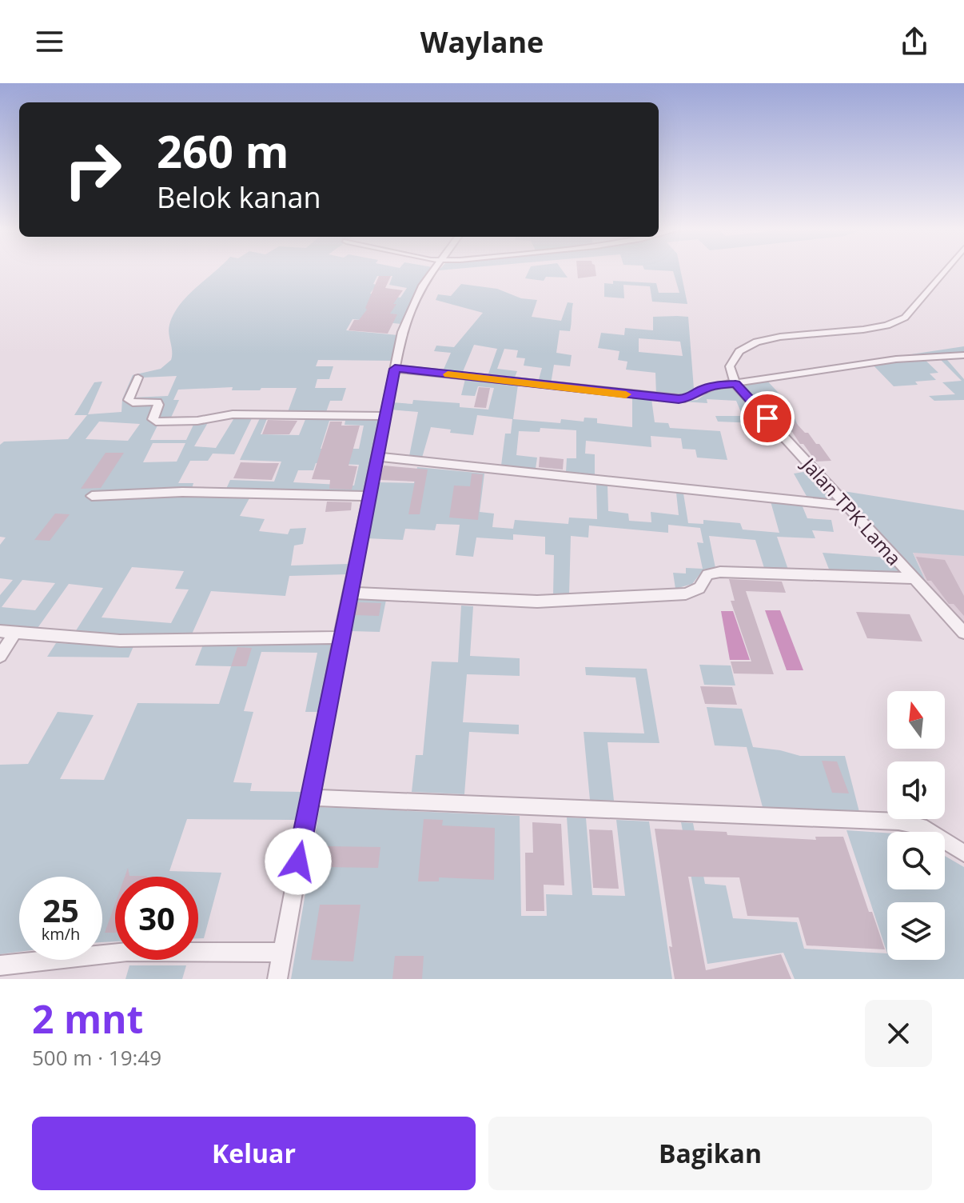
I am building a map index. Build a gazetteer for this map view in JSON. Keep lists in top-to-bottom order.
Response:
{
  "streets": {
    "street": ["Jalan TPK Lama"]
  },
  "north": "top",
  "page": {
    "header": "Waylane",
    "turn": ["260 m", "Belok kanan"],
    "speed": "25 km/h",
    "limit": "30",
    "heading": ["2 mnt", "500 m · 19:49"],
    "buttons": ["Keluar", "Bagikan"]
  }
}
